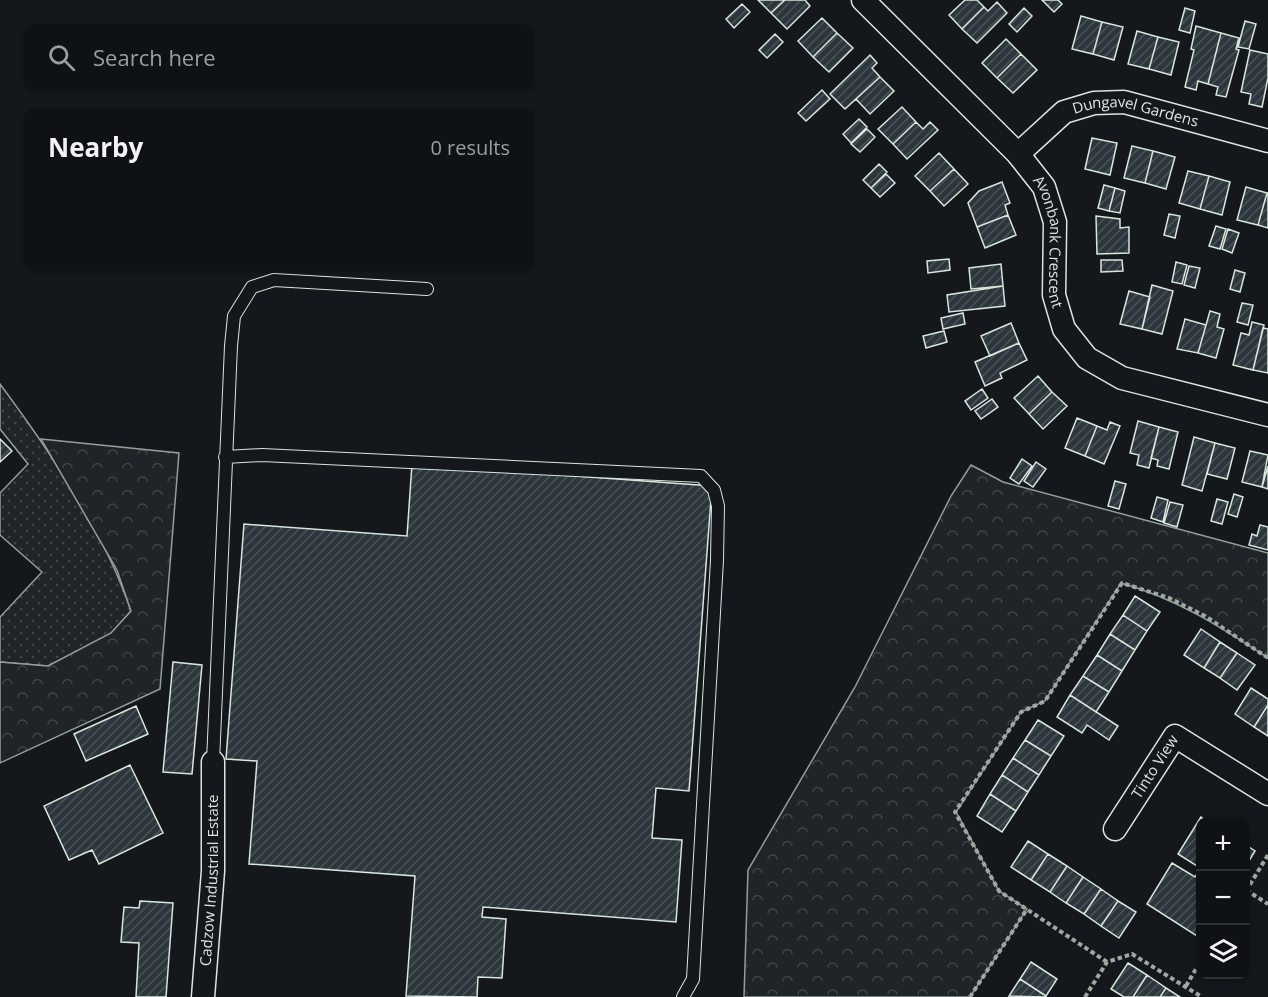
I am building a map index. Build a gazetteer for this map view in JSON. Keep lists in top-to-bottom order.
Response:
{
  "streets": {
    "street": [
      "Dungavel Gardens",
      "Avonbank Crescent",
      "Tinto View",
      "Cadzow Industrial Estate"
    ]
  },
  "crossings": [
    ["Dungavel Gardens", "Avonbank Crescent"]
  ],
  "page": {
    "search": "Search here",
    "heading": ["Nearby", "0 results"],
    "map_buttons": ["+", "−"]
  }
}
